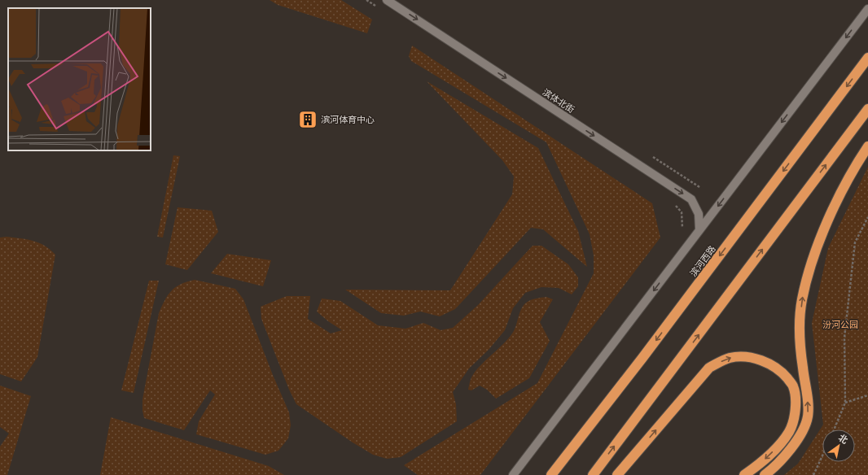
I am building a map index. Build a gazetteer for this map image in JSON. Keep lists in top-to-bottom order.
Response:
{
  "streets": {
    "highway": ["滨河西路"],
    "street": ["滨体北街"]
  },
  "one_way": ["滨体北街"],
  "parks": ["汾河公园"],
  "places": {
    "building": ["滨河体育中心"]
  },
  "north": "top right"
}
